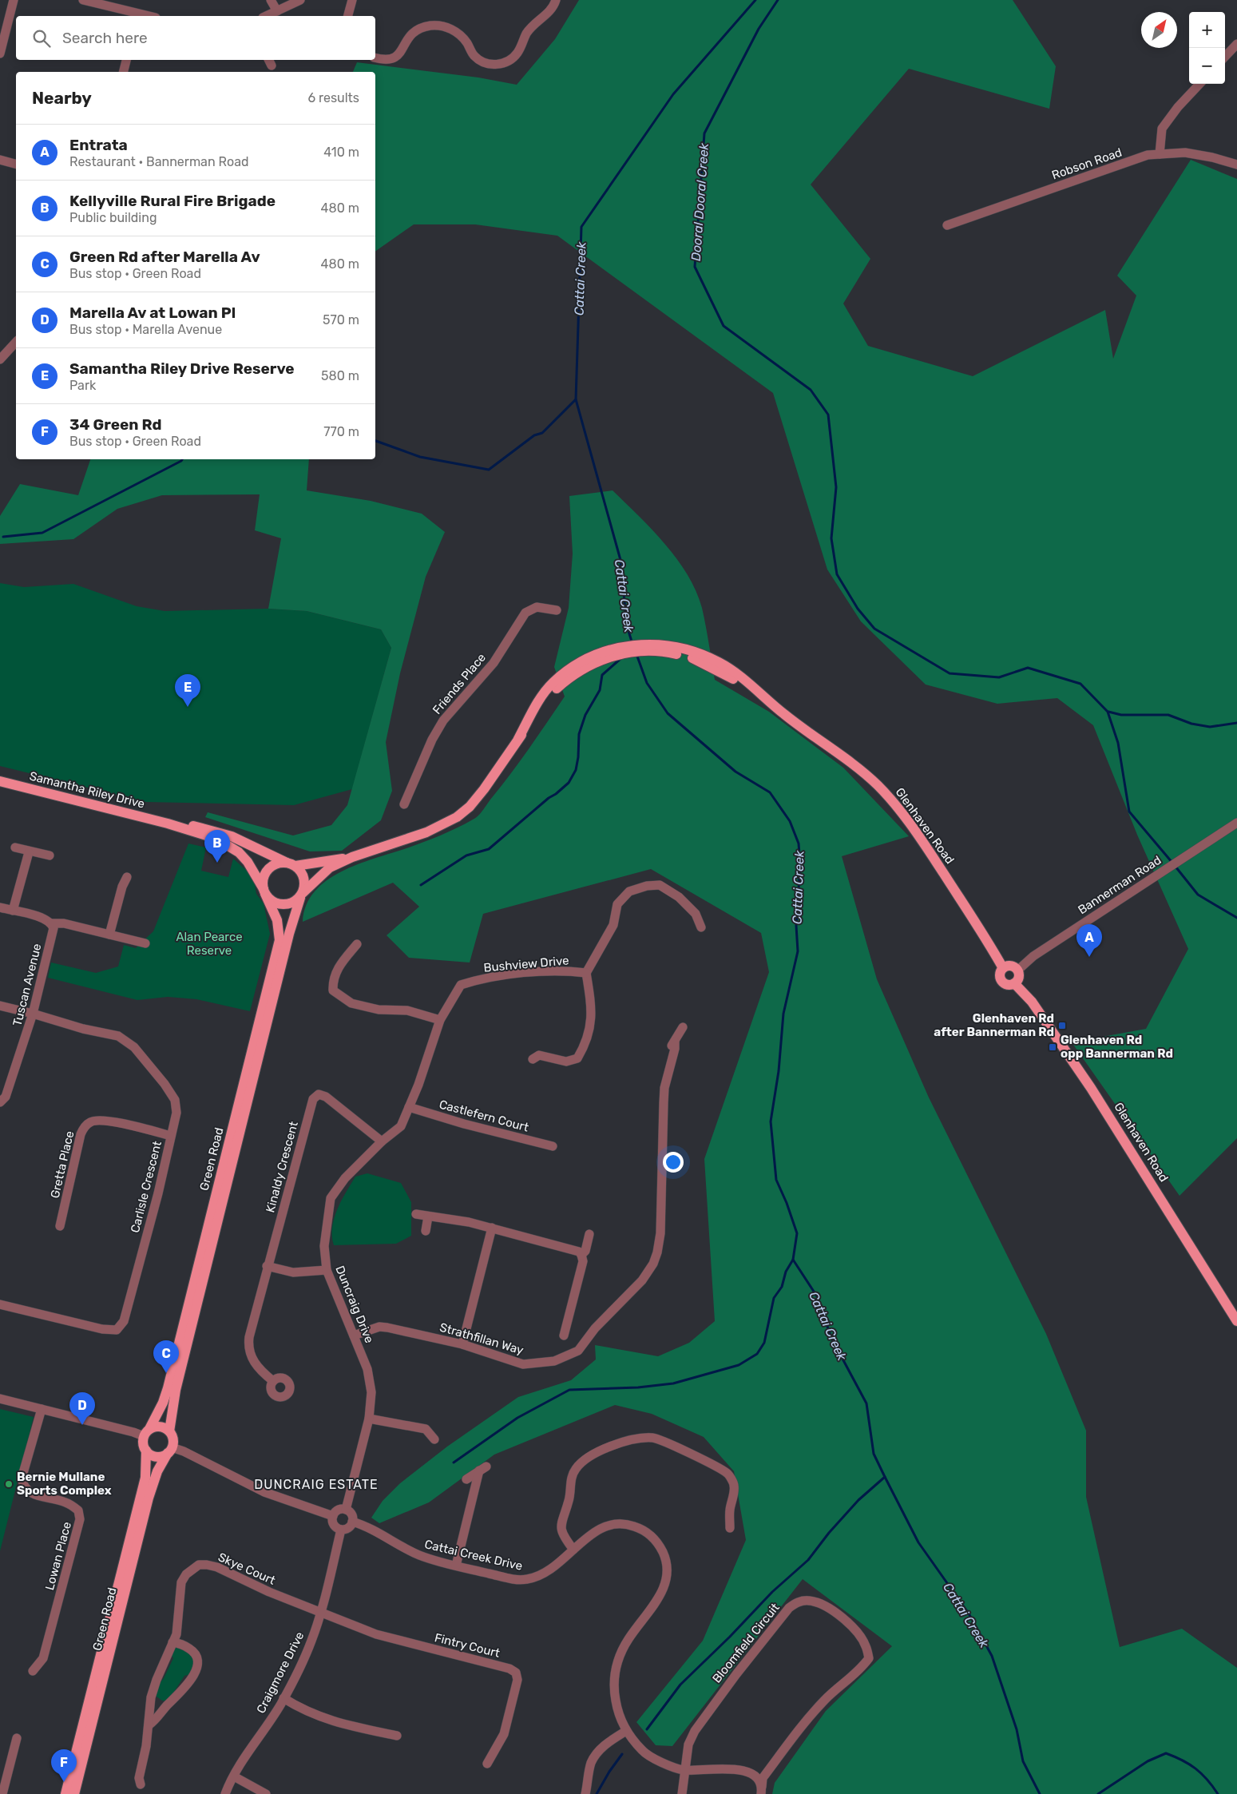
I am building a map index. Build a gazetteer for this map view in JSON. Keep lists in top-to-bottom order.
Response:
{
  "streets": {
    "main road": ["Samantha Riley Drive", "Glenhaven Road", "Green Road"],
    "street": [
      "Robson Road",
      "Friends Place",
      "Bannerman Road",
      "Bushview Drive",
      "Tuscan Avenue",
      "Castlefern Court",
      "Gretta Place",
      "Kinaldy Crescent",
      "Carlisle Crescent",
      "Duncraig Drive",
      "Strathfillan Way",
      "Cattai Creek Drive",
      "Lowan Place",
      "Skye Court",
      "Bloomfield Circuit",
      "Fintry Court",
      "Craigmore Drive"
    ]
  },
  "crossings": [
    ["Samantha Riley Drive", "Glenhaven Road"],
    ["Samantha Riley Drive", "Green Road"],
    ["Glenhaven Road", "Bannerman Road"],
    ["Glenhaven Road", "Green Road"],
    ["Bushview Drive", "Duncraig Drive"],
    ["Tuscan Avenue", "Carlisle Crescent"],
    ["Castlefern Court", "Duncraig Drive"],
    ["Gretta Place", "Carlisle Crescent"],
    ["Kinaldy Crescent", "Duncraig Drive"],
    ["Duncraig Drive", "Strathfillan Way"],
    ["Duncraig Drive", "Cattai Creek Drive"],
    ["Duncraig Drive", "Craigmore Drive"],
    ["Cattai Creek Drive", "Bloomfield Circuit"],
    ["Cattai Creek Drive", "Craigmore Drive"],
    ["Skye Court", "Fintry Court"],
    ["Skye Court", "Craigmore Drive"],
    ["Fintry Court", "Craigmore Drive"]
  ],
  "districts": ["DUNCRAIG ESTATE"],
  "water": ["Dooral Dooral Creek", "Cattai Creek"],
  "parks": ["Alan Pearce Reserve"],
  "places": {
    "transit": ["Glenhaven Rd after Bannerman Rd", "Glenhaven Rd opp Bannerman Rd"],
    "other": ["Bernie Mullane Sports Complex"]
  },
  "north": "top right",
  "page": {
    "map_buttons": ["+", "−"],
    "search": "Search here",
    "heading": ["Nearby", "6 results"],
    "list": [
      {
        "mark": "A",
        "name": "Entrata",
        "note": "Restaurant · Bannerman Road",
        "value": "410 m"
      },
      {
        "mark": "B",
        "name": "Kellyville Rural Fire Brigade",
        "note": "Public building",
        "value": "480 m"
      },
      {
        "mark": "C",
        "name": "Green Rd after Marella Av",
        "note": "Bus stop · Green Road",
        "value": "480 m"
      },
      {
        "mark": "D",
        "name": "Marella Av at Lowan Pl",
        "note": "Bus stop · Marella Avenue",
        "value": "570 m"
      },
      {
        "mark": "E",
        "name": "Samantha Riley Drive Reserve",
        "note": "Park",
        "value": "580 m"
      },
      {
        "mark": "F",
        "name": "34 Green Rd",
        "note": "Bus stop · Green Road",
        "value": "770 m"
      }
    ],
    "pins": [
      "E",
      "B",
      "A",
      "C",
      "D",
      "F"
    ]
  }
}
